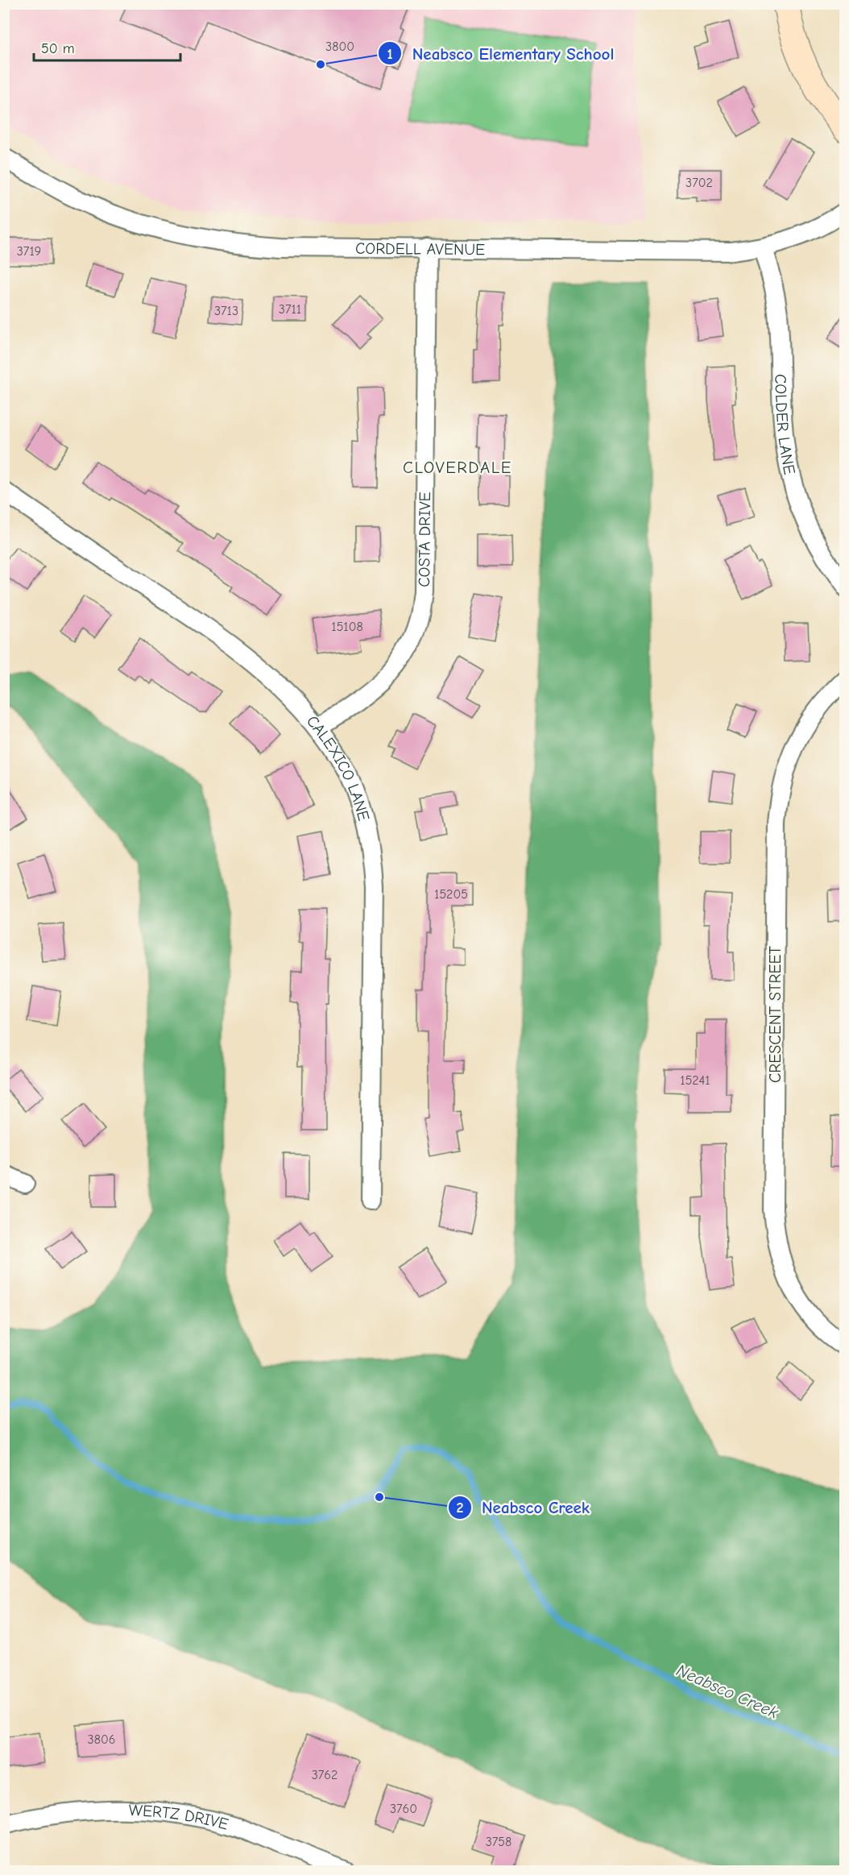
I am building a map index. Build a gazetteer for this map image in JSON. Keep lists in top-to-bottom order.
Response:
{
  "streets": {
    "street": [
      "CORDELL AVENUE",
      "COLDER LANE",
      "COSTA DRIVE",
      "CALEXICO LANE",
      "CRESCENT STREET",
      "WERTZ DRIVE"
    ]
  },
  "crossings": [
    ["CORDELL AVENUE", "COLDER LANE"],
    ["CORDELL AVENUE", "COSTA DRIVE"],
    ["COSTA DRIVE", "CALEXICO LANE"]
  ],
  "districts": ["CLOVERDALE"],
  "water": ["Neabsco Creek"],
  "places": ["Neabsco Elementary School", "Neabsco Creek"],
  "house_numbers": [
    "3800",
    "3702",
    "3719",
    "3711",
    "3713",
    "15108",
    "15205",
    "15241",
    "3806",
    "3762",
    "3760",
    "3758"
  ],
  "scale_bar": "50 m"
}
